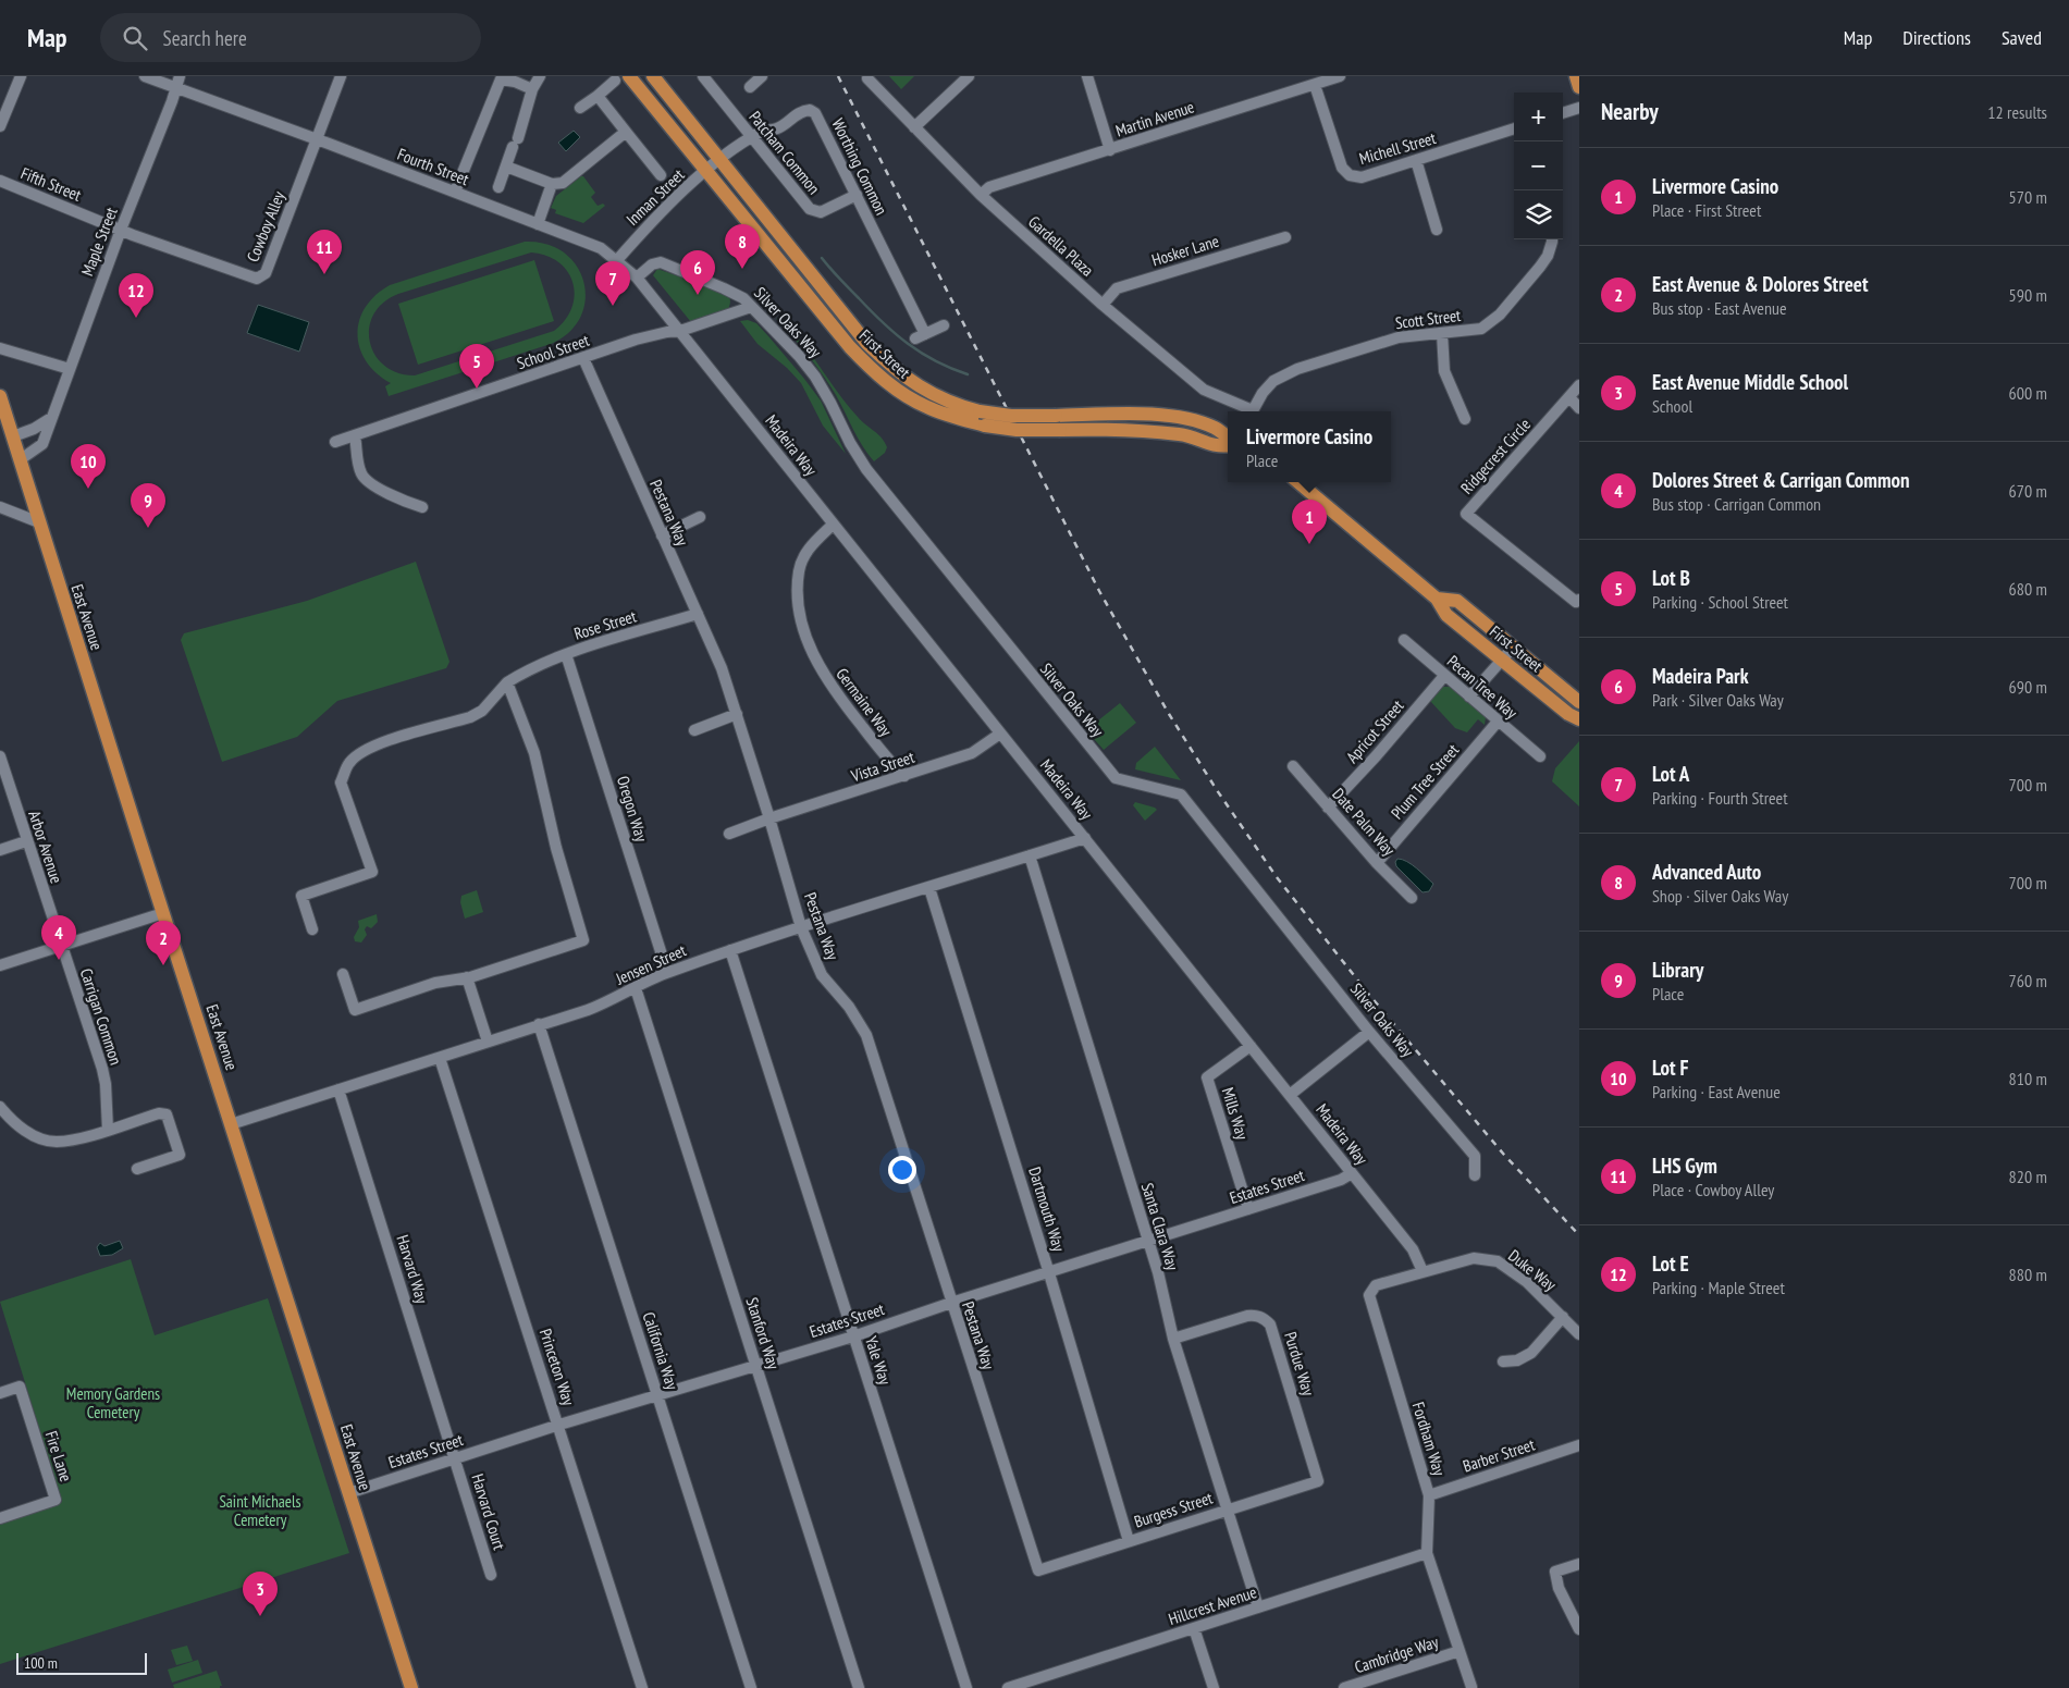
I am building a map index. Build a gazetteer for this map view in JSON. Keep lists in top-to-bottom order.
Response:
{
  "streets": {
    "main road": ["First Street", "East Avenue"],
    "street": [
      "Martin Avenue",
      "Michell Street",
      "Patcham Common",
      "Fourth Street",
      "Worthing Common",
      "Fifth Street",
      "Inman Street",
      "Cowboy Alley",
      "Maple Street",
      "Gardella Plaza",
      "Hosker Lane",
      "Scott Street",
      "Silver Oaks Way",
      "School Street",
      "Madeira Way",
      "Ridgecrest Circle",
      "Pestana Way",
      "Rose Street",
      "Pecan Tree Way",
      "Germaine Way",
      "Apricot Street",
      "Vista Street",
      "Plum Tree Street",
      "Oregon Way",
      "Date Palm Way",
      "Arbor Avenue",
      "Jensen Street",
      "Carrigan Common",
      "Mills Way",
      "Estates Street",
      "Dartmouth Way",
      "Santa Clara Way",
      "Harvard Way",
      "Duke Way",
      "Stanford Way",
      "California Way",
      "Yale Way",
      "Purdue Way",
      "Princeton Way",
      "Fordham Way",
      "Barber Street",
      "Fire Lane",
      "Burgess Street",
      "Harvard Court",
      "Hillcrest Avenue",
      "Cambridge Way"
    ]
  },
  "crossings": [
    ["Martin Avenue", "Michell Street"],
    ["Martin Avenue", "Gardella Plaza"],
    ["Patcham Common", "Worthing Common"],
    ["Fourth Street", "Inman Street"],
    ["Fourth Street", "Cowboy Alley"],
    ["Fourth Street", "Maple Street"],
    ["Fourth Street", "Silver Oaks Way"],
    ["Fourth Street", "School Street"],
    ["Fourth Street", "Madeira Way"],
    ["Worthing Common", "Inman Street"],
    ["Worthing Common", "First Street"],
    ["Fifth Street", "Cowboy Alley"],
    ["Fifth Street", "Maple Street"],
    ["Inman Street", "First Street"],
    ["Cowboy Alley", "Maple Street"],
    ["Maple Street", "East Avenue"],
    ["Gardella Plaza", "Hosker Lane"],
    ["Silver Oaks Way", "School Street"],
    ["School Street", "Madeira Way"],
    ["School Street", "Pestana Way"],
    ["Madeira Way", "Germaine Way"],
    ["Madeira Way", "Vista Street"],
    ["Madeira Way", "Jensen Street"],
    ["Madeira Way", "Mills Way"],
    ["Madeira Way", "Estates Street"],
    ["Madeira Way", "Duke Way"],
    ["Madeira Way", "Fordham Way"],
    ["Pestana Way", "Rose Street"],
    ["Pestana Way", "Vista Street"],
    ["Pestana Way", "Jensen Street"],
    ["Pestana Way", "Estates Street"],
    ["Pestana Way", "Burgess Street"],
    ["East Avenue", "Jensen Street"],
    ["East Avenue", "Estates Street"],
    ["Rose Street", "Oregon Way"],
    ["Pecan Tree Way", "Apricot Street"],
    ["Pecan Tree Way", "Plum Tree Street"],
    ["Germaine Way", "Vista Street"],
    ["Apricot Street", "Date Palm Way"],
    ["Plum Tree Street", "Date Palm Way"],
    ["Oregon Way", "Jensen Street"],
    ["Arbor Avenue", "Carrigan Common"],
    ["Jensen Street", "Dartmouth Way"],
    ["Jensen Street", "Santa Clara Way"],
    ["Jensen Street", "Harvard Way"],
    ["Jensen Street", "Stanford Way"],
    ["Jensen Street", "California Way"],
    ["Jensen Street", "Yale Way"],
    ["Jensen Street", "Princeton Way"],
    ["Mills Way", "Estates Street"],
    ["Estates Street", "Dartmouth Way"],
    ["Estates Street", "Santa Clara Way"],
    ["Estates Street", "Harvard Way"],
    ["Estates Street", "Stanford Way"],
    ["Estates Street", "California Way"],
    ["Estates Street", "Yale Way"],
    ["Estates Street", "Princeton Way"],
    ["Estates Street", "Harvard Court"],
    ["Dartmouth Way", "Burgess Street"],
    ["Santa Clara Way", "Purdue Way"],
    ["Santa Clara Way", "Burgess Street"],
    ["Santa Clara Way", "Hillcrest Avenue"],
    ["Harvard Way", "Harvard Court"],
    ["Duke Way", "Fordham Way"],
    ["Purdue Way", "Burgess Street"],
    ["Fordham Way", "Barber Street"],
    ["Fordham Way", "Hillcrest Avenue"],
    ["Fordham Way", "Cambridge Way"]
  ],
  "parks": ["Memory Gardens Cemetery", "Saint Michaels Cemetery"],
  "scale_bar": "100 m",
  "page": {
    "header": "Map",
    "search": "Search here",
    "nav": ["Map", "Directions", "Saved"],
    "heading": ["Nearby", "12 results"],
    "map_buttons": ["+", "−"],
    "list": [
      {
        "mark": "1",
        "name": "Livermore Casino",
        "note": "Place · First Street",
        "value": "570 m"
      },
      {
        "mark": "2",
        "name": "East Avenue & Dolores Street",
        "note": "Bus stop · East Avenue",
        "value": "590 m"
      },
      {
        "mark": "3",
        "name": "East Avenue Middle School",
        "note": "School",
        "value": "600 m"
      },
      {
        "mark": "4",
        "name": "Dolores Street & Carrigan Common",
        "note": "Bus stop · Carrigan Common",
        "value": "670 m"
      },
      {
        "mark": "5",
        "name": "Lot B",
        "note": "Parking · School Street",
        "value": "680 m"
      },
      {
        "mark": "6",
        "name": "Madeira Park",
        "note": "Park · Silver Oaks Way",
        "value": "690 m"
      },
      {
        "mark": "7",
        "name": "Lot A",
        "note": "Parking · Fourth Street",
        "value": "700 m"
      },
      {
        "mark": "8",
        "name": "Advanced Auto",
        "note": "Shop · Silver Oaks Way",
        "value": "700 m"
      },
      {
        "mark": "9",
        "name": "Library",
        "note": "Place",
        "value": "760 m"
      },
      {
        "mark": "10",
        "name": "Lot F",
        "note": "Parking · East Avenue",
        "value": "810 m"
      },
      {
        "mark": "11",
        "name": "LHS Gym",
        "note": "Place · Cowboy Alley",
        "value": "820 m"
      },
      {
        "mark": "12",
        "name": "Lot E",
        "note": "Parking · Maple Street",
        "value": "880 m"
      }
    ],
    "pins": [
      "8",
      "11",
      "6",
      "7",
      "12",
      "5",
      "10",
      "9",
      "1",
      "4",
      "2",
      "3"
    ],
    "popup": ["Livermore Casino", "Place"],
    "scale": "100 m"
  }
}
